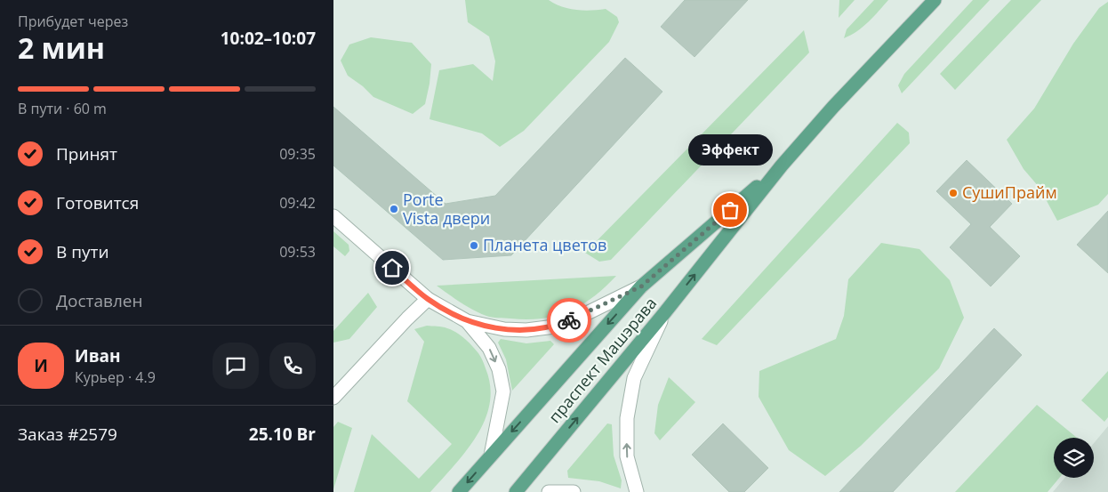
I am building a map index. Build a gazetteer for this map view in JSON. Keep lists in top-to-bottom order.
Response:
{
  "streets": {
    "main road": ["праспект Машэрава"]
  },
  "places": [
    "СушиПрайм",
    "Porte Vista двери",
    "Эффект",
    "Планета цветов"
  ],
  "page": {
    "heading": ["2 мин", "Прибудет через", "10:02–10:07"],
    "panel": [
      "Иван",
      "Курьер · 4.9",
      "Заказ #2579",
      "25.10 Br"
    ],
    "bar": "В пути · 60 m",
    "list": [
      ["Принят", "09:35"],
      ["Готовится", "09:42"],
      ["В пути", "09:53"],
      "Доставлен"
    ],
    "bubble": "Эффект",
    "round": "И"
  }
}
